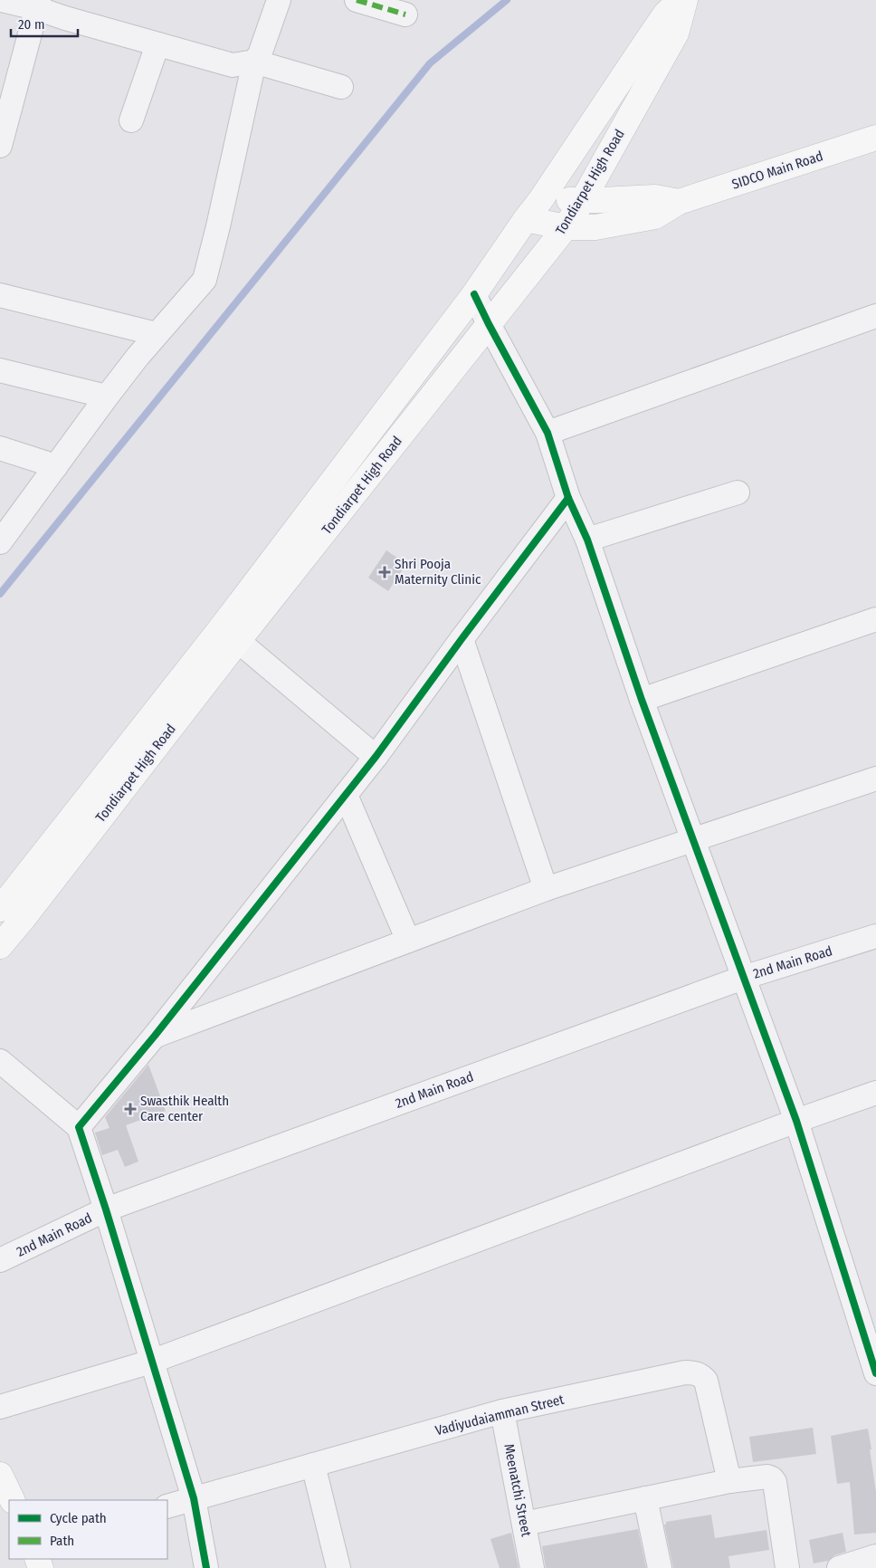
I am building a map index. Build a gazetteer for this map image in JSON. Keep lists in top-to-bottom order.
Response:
{
  "streets": {
    "main road": ["SIDCO Main Road", "Tondiarpet High Road"],
    "street": ["2nd Main Road", "Vadiyudaiamman Street", "Meenatchi Street"]
  },
  "crossings": [
    ["SIDCO Main Road", "Tondiarpet High Road"],
    ["Vadiyudaiamman Street", "Meenatchi Street"]
  ],
  "places": {
    "health": ["Shri Pooja Maternity Clinic", "Swasthik Health Care center"]
  },
  "legend": ["Cycle path", "Path"],
  "scale_bar": "20 m"
}
